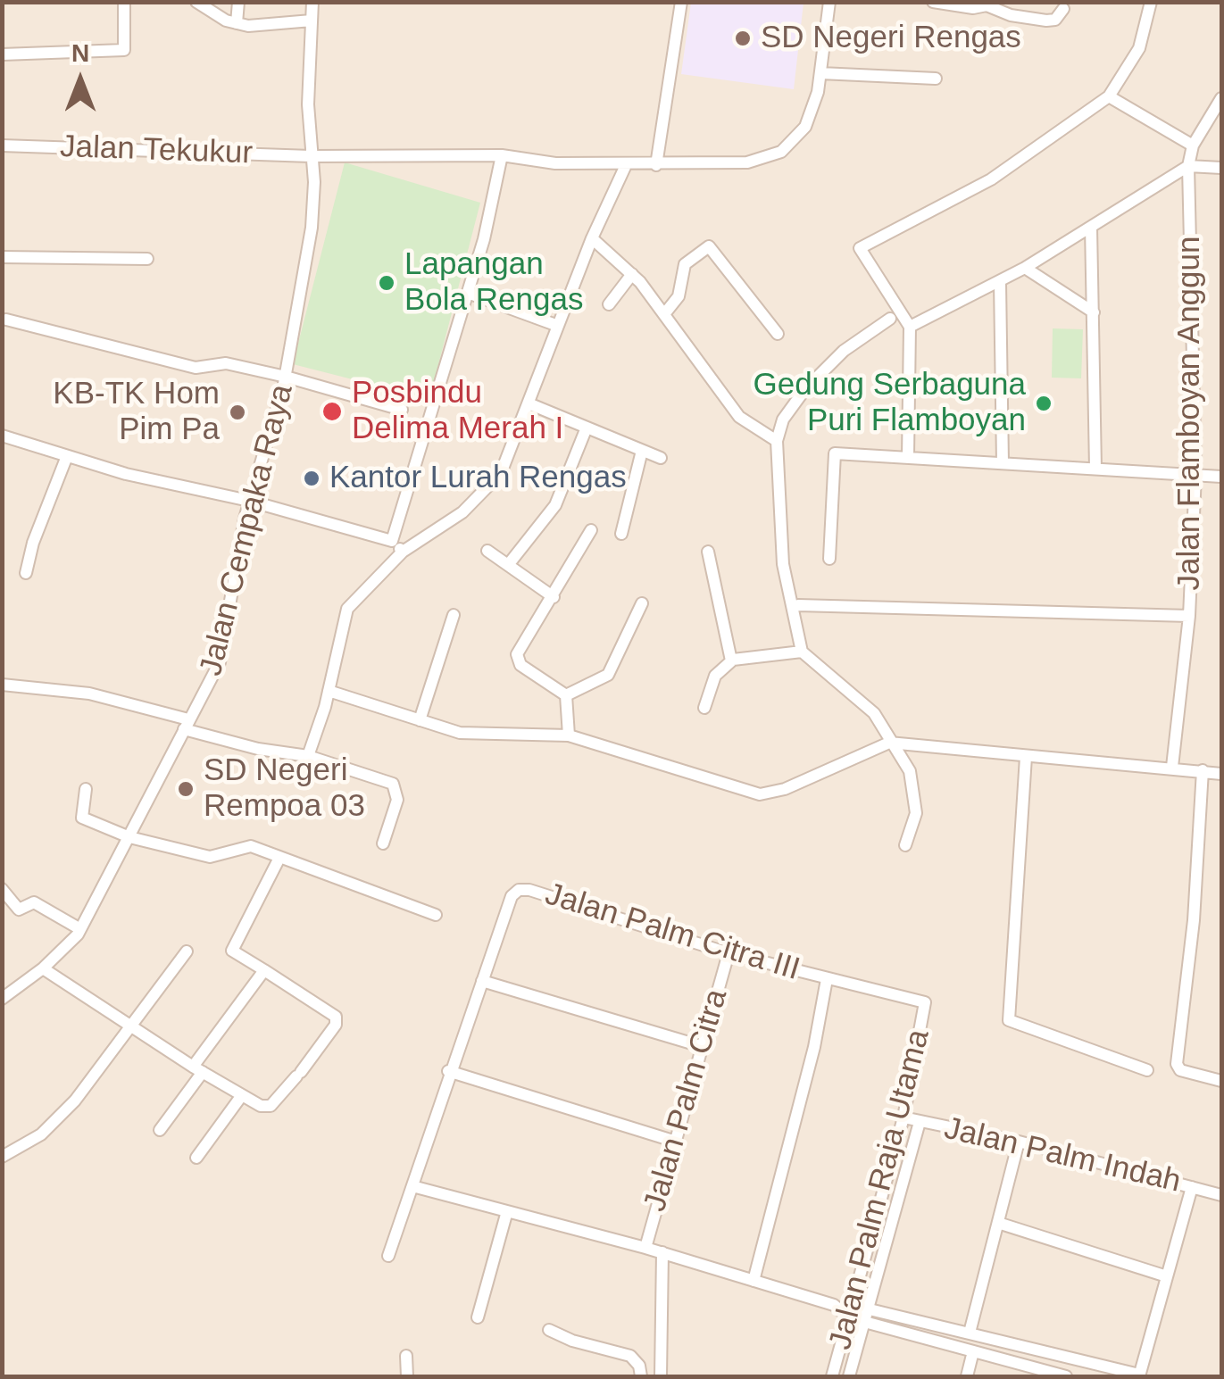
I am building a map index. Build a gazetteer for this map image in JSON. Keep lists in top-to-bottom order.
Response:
{
  "streets": {
    "street": [
      "Jalan Tekukur",
      "Jalan Flamboyan Anggun",
      "Jalan Cempaka Raya",
      "Jalan Palm Citra III",
      "Jalan Palm Citra",
      "Jalan Palm Indah",
      "Jalan Palm Raja Utama"
    ]
  },
  "crossings": [
    ["Jalan Tekukur", "Jalan Cempaka Raya"],
    ["Jalan Palm Citra III", "Jalan Palm Citra"],
    ["Jalan Palm Citra III", "Jalan Palm Raja Utama"],
    ["Jalan Palm Indah", "Jalan Palm Raja Utama"]
  ],
  "places": [
    "SD Negeri Rengas",
    "Lapangan Bola Rengas",
    "Gedung Serbaguna Puri Flamboyan",
    "Posbindu Delima Merah I",
    "KB-TK Hom Pim Pa",
    "Kantor Lurah Rengas",
    "SD Negeri Rempoa 03"
  ],
  "north": "top"
}
